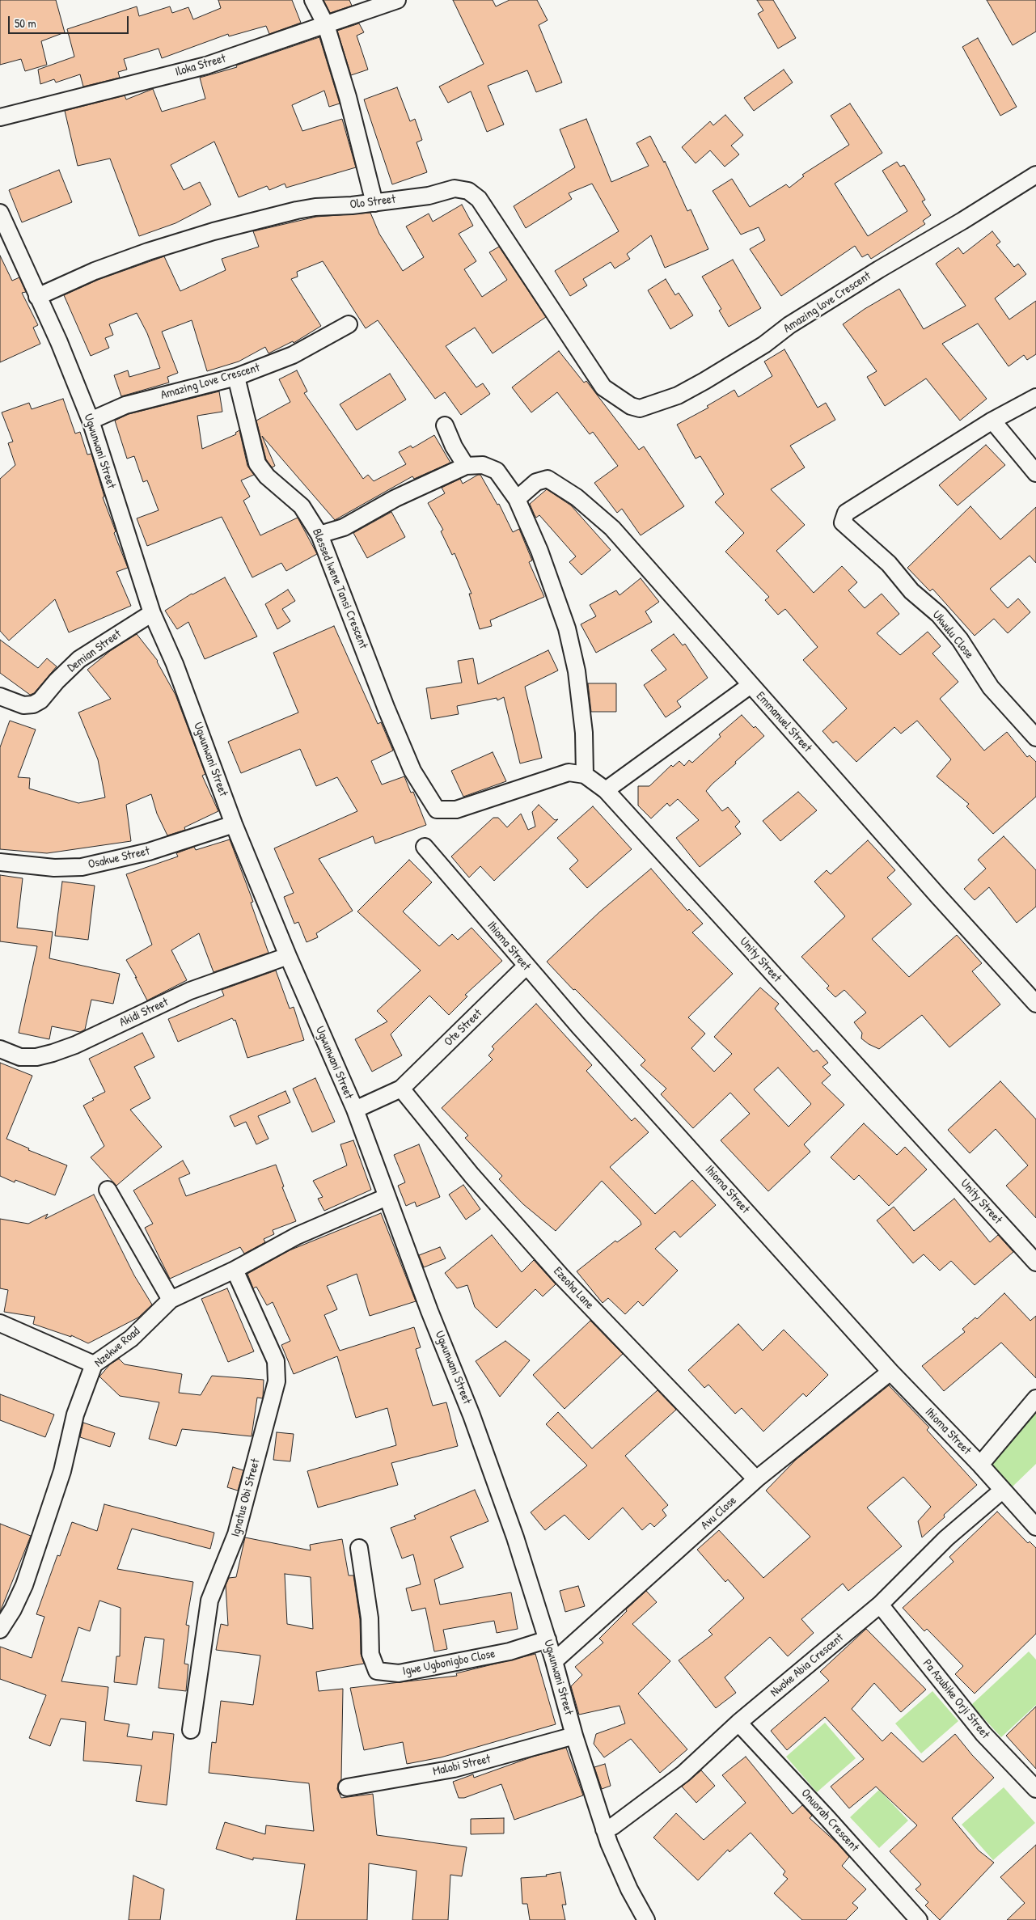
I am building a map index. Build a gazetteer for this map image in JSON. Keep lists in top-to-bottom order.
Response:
{
  "streets": {
    "street": [
      "Iloka Street",
      "Olo Street",
      "Amazing love Crescent",
      "Amazing Love Crescent",
      "Ugwunwani Street",
      "Blessed Iwene Tansi Crescent",
      "Ukwulu Close",
      "Demian Street",
      "Emmanuel Street",
      "Osakwe Street",
      "Ihioma Street",
      "Unity Street",
      "Akidi Street",
      "Ote Street",
      "Ezeoha Lane",
      "Nzekwe Road",
      "Ignatus Obi Street",
      "Avu Close",
      "Igwe Ugbonigbo Close",
      "Nwoke Abia Crescent",
      "Pa Azubike Orji Street",
      "Malobi Street",
      "Onuorah Crescent"
    ]
  },
  "crossings": [
    ["Olo Street", "Amazing love Crescent"],
    ["Olo Street", "Ugwunwani Street"],
    ["Amazing Love Crescent", "Ugwunwani Street"],
    ["Amazing Love Crescent", "Blessed Iwene Tansi Crescent"],
    ["Ugwunwani Street", "Demian Street"],
    ["Ugwunwani Street", "Osakwe Street"],
    ["Ugwunwani Street", "Akidi Street"],
    ["Ugwunwani Street", "Ote Street"],
    ["Ugwunwani Street", "Nzekwe Road"],
    ["Ugwunwani Street", "Avu Close"],
    ["Ugwunwani Street", "Igwe Ugbonigbo Close"],
    ["Ugwunwani Street", "Nwoke Abia Crescent"],
    ["Ugwunwani Street", "Malobi Street"],
    ["Blessed Iwene Tansi Crescent", "Unity Street"],
    ["Ihioma Street", "Ote Street"],
    ["Ihioma Street", "Avu Close"],
    ["Ihioma Street", "Nwoke Abia Crescent"],
    ["Ote Street", "Ezeoha Lane"],
    ["Ezeoha Lane", "Avu Close"],
    ["Nzekwe Road", "Ignatus Obi Street"],
    ["Nwoke Abia Crescent", "Pa Azubike Orji Street"],
    ["Nwoke Abia Crescent", "Onuorah Crescent"]
  ],
  "scale_bar": "50 m"
}
